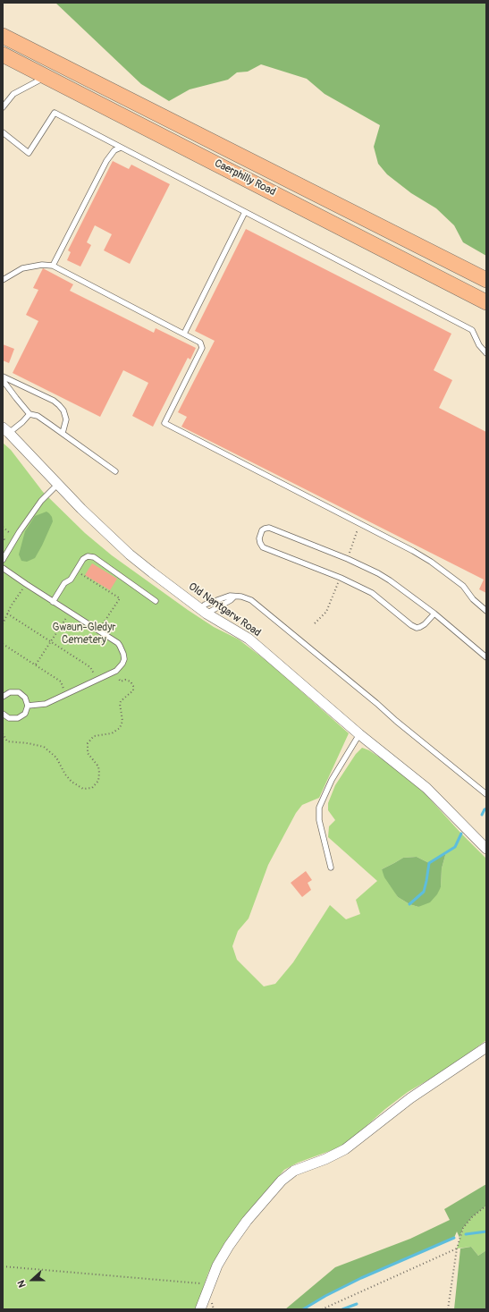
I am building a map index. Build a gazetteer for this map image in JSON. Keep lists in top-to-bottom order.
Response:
{
  "streets": {
    "main road": ["Caerphilly Road"],
    "street": ["Old Nantgarw Road"]
  },
  "parks": ["Gwaun-Gledyr Cemetery"],
  "north": "left"
}
